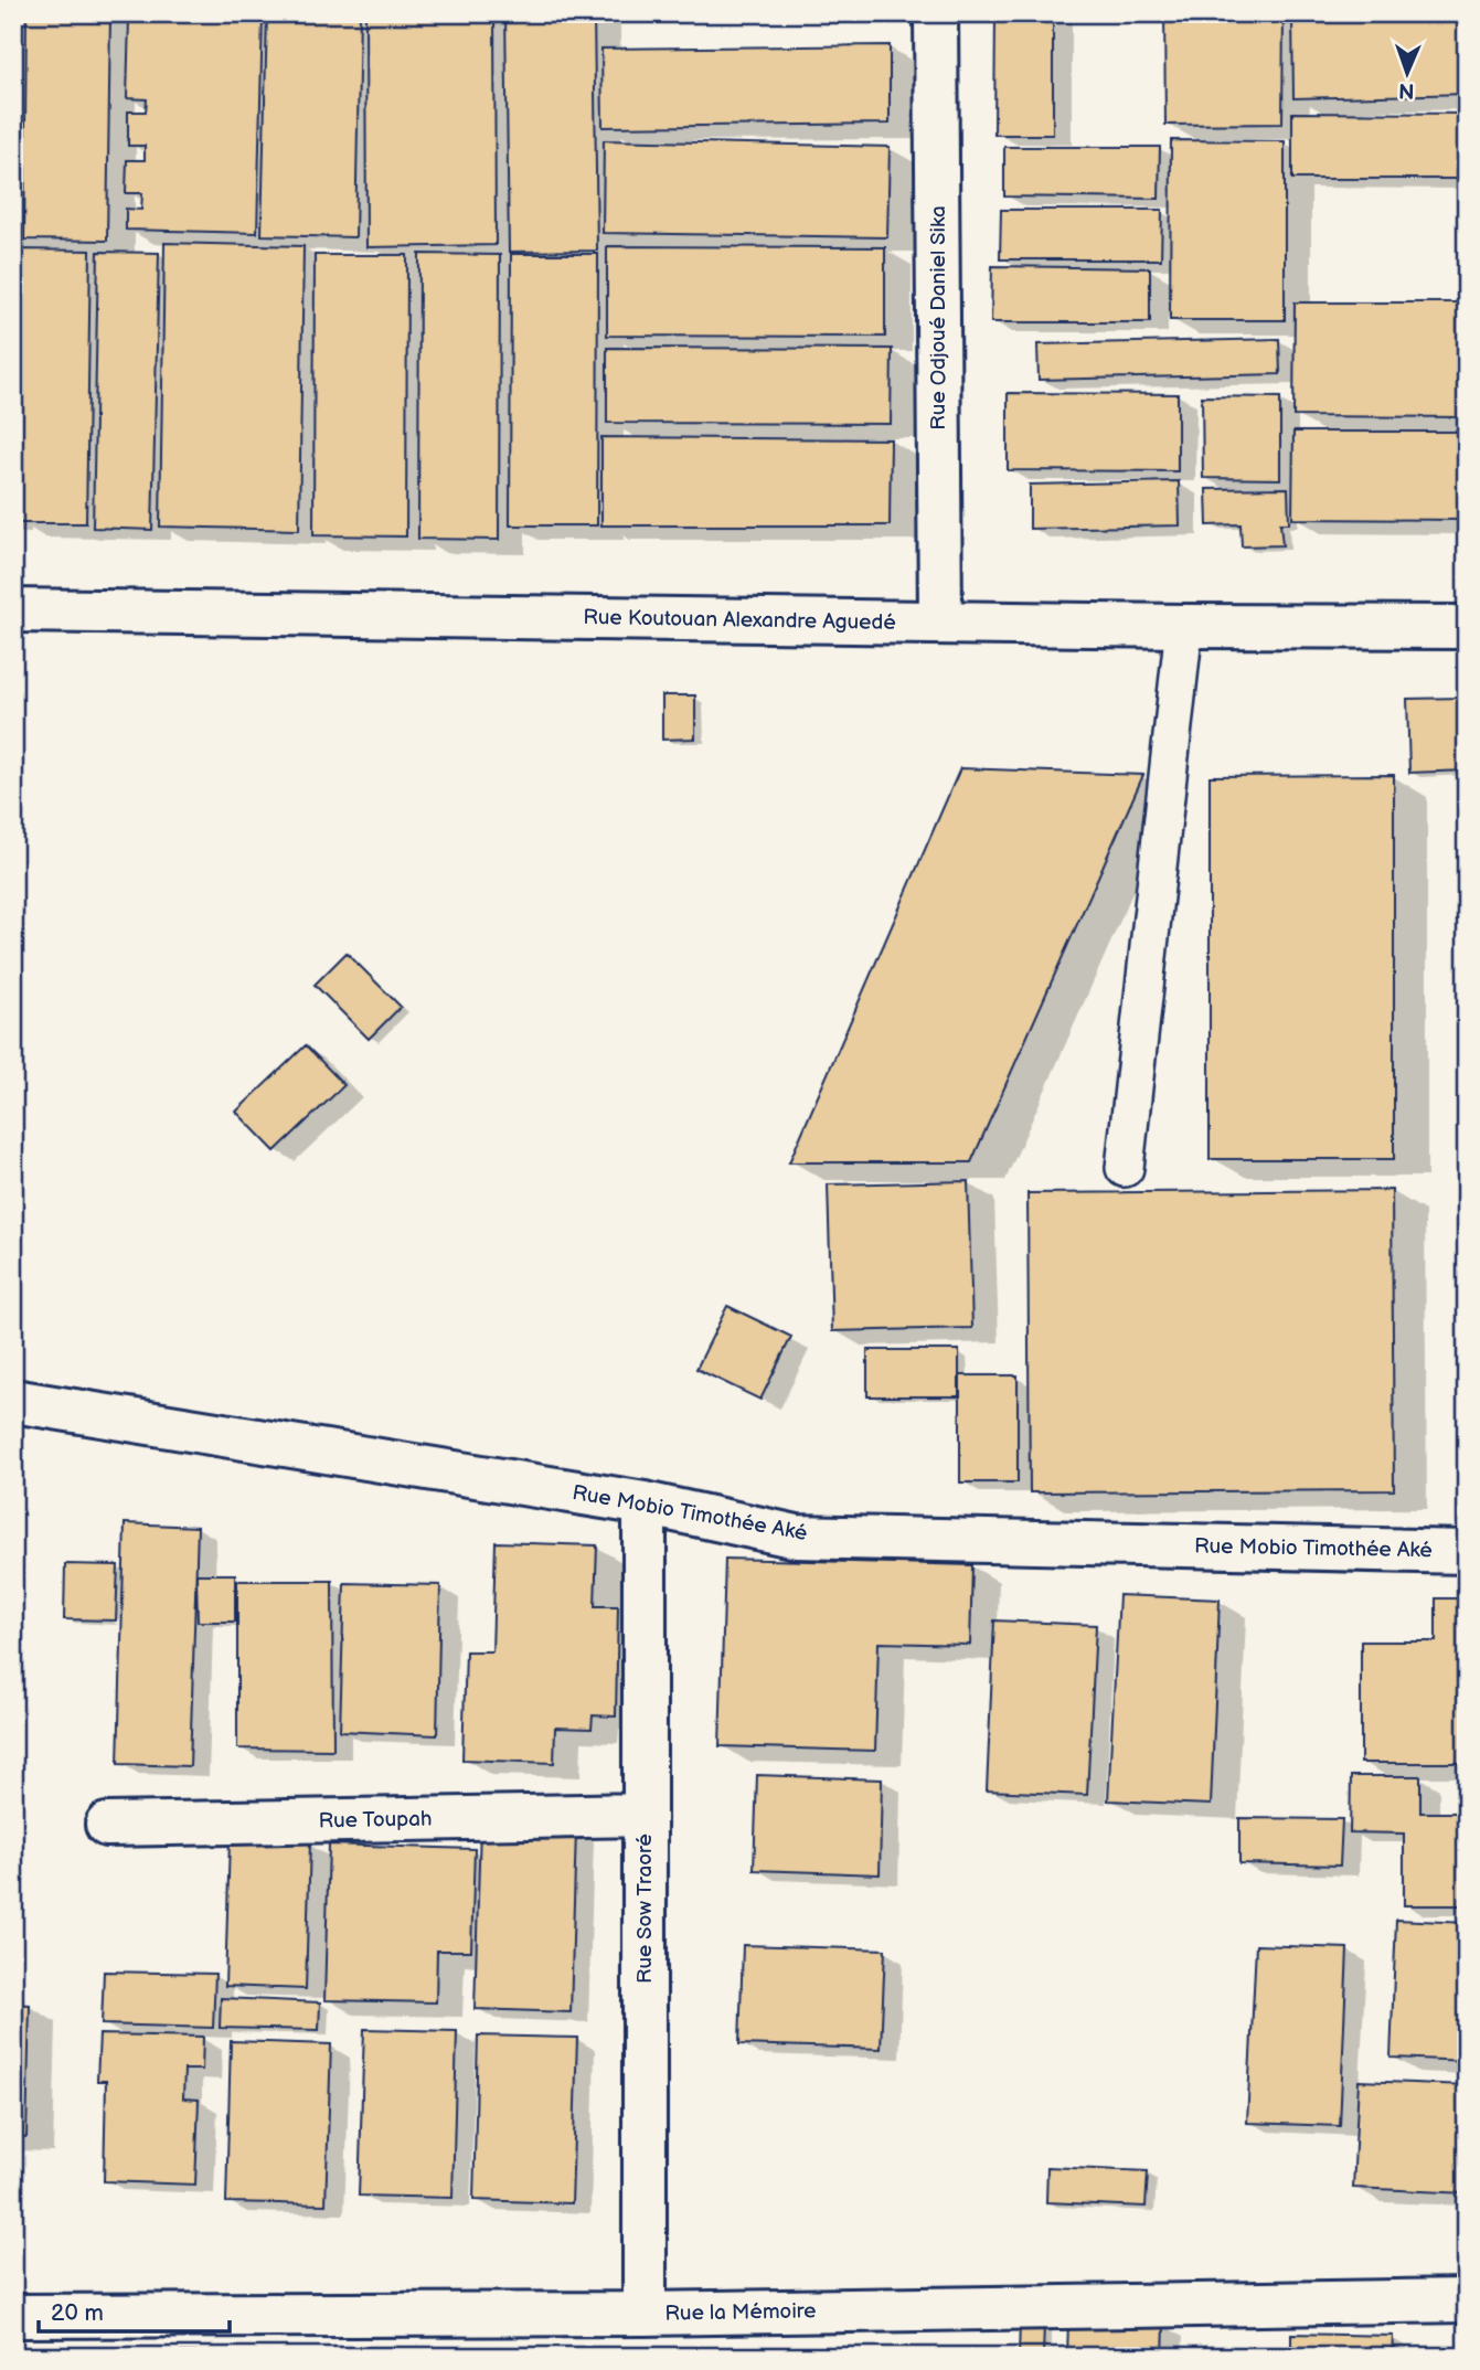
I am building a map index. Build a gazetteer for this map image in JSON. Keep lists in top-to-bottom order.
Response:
{
  "streets": {
    "street": [
      "Rue Odjoué Daniel Sika",
      "Rue Koutouan Alexandre Aguedé",
      "Rue Mobio Timothée Aké",
      "Rue Toupah",
      "Rue Sow Traoré",
      "Rue la Mémoire"
    ]
  },
  "crossings": [
    ["Rue Odjoué Daniel Sika", "Rue Koutouan Alexandre Aguedé"],
    ["Rue Mobio Timothée Aké", "Rue Sow Traoré"],
    ["Rue Toupah", "Rue Sow Traoré"],
    ["Rue Sow Traoré", "Rue la Mémoire"]
  ],
  "scale_bar": "20 m",
  "north": "bottom"
}
